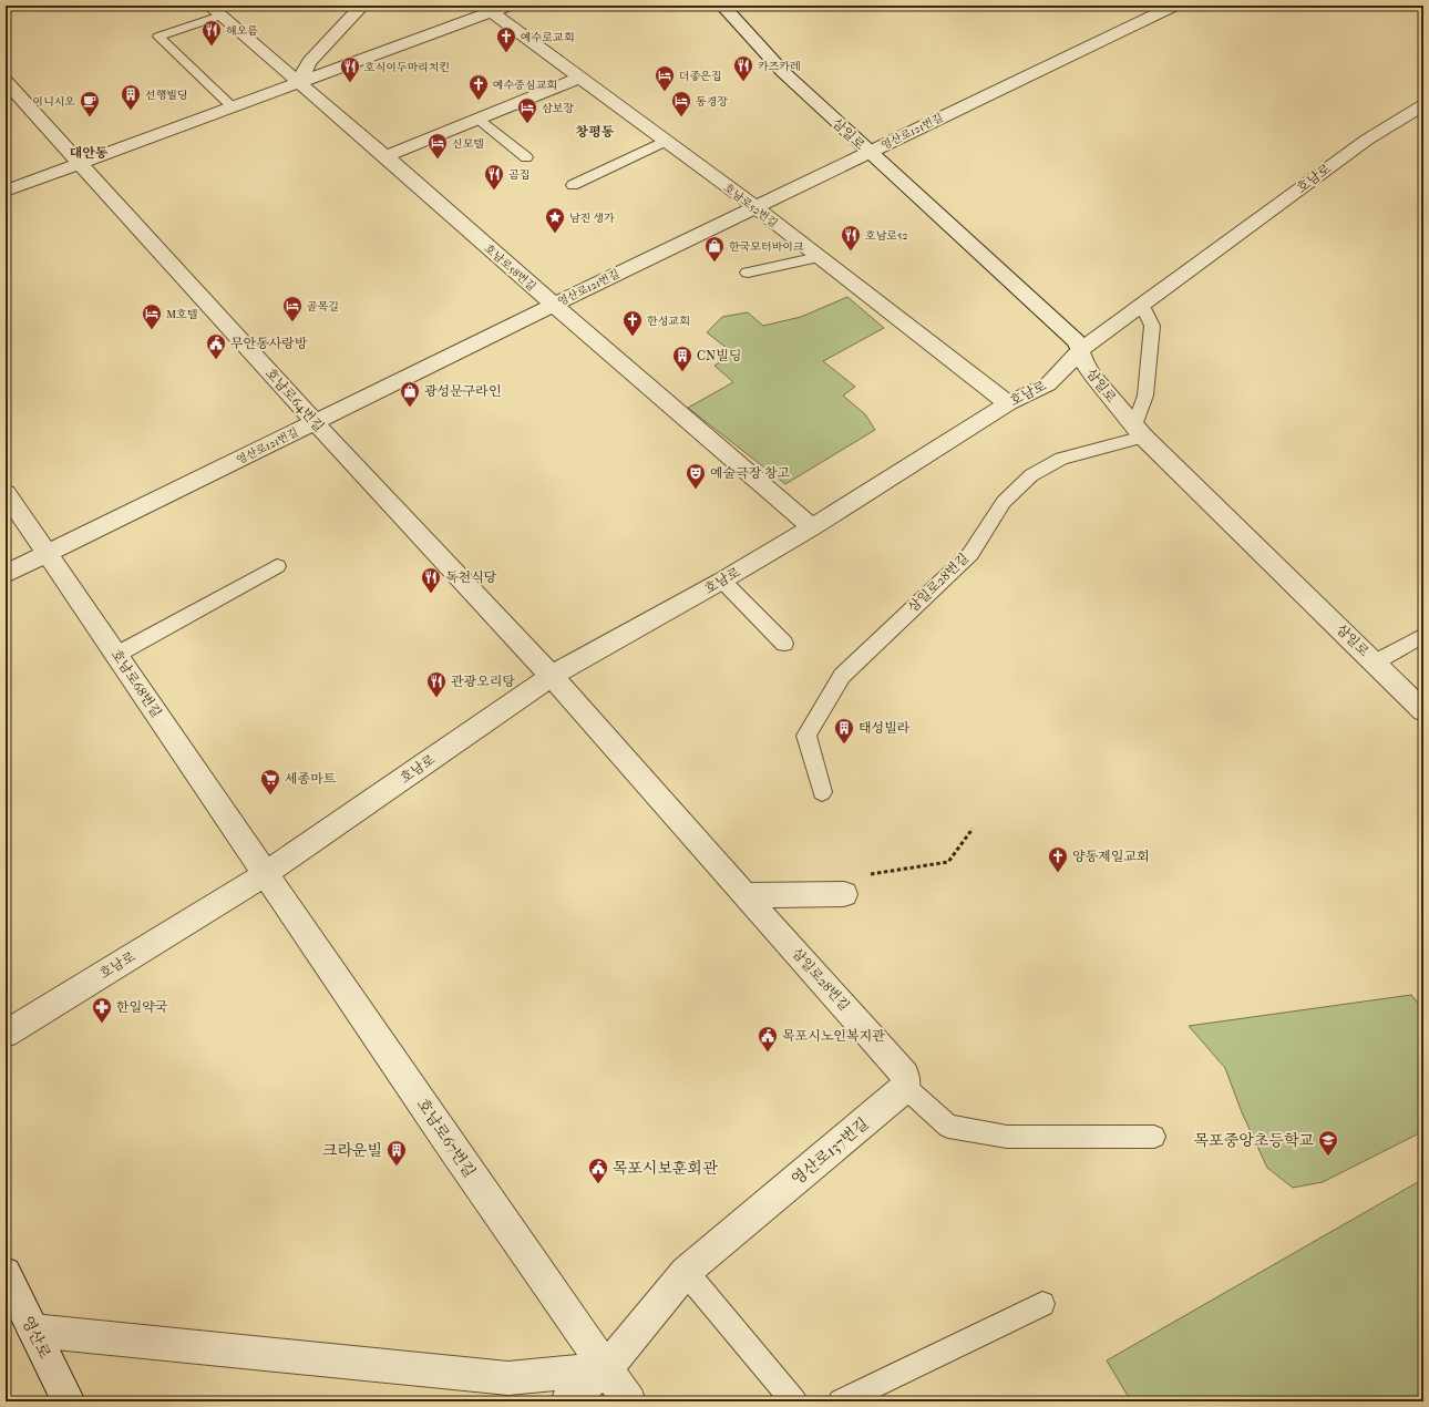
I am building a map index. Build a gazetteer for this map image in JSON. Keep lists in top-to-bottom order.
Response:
{
  "streets": {
    "street": [
      "영산로121번길",
      "삼일로",
      "호남로",
      "호남로52번길",
      "호남로58번길",
      "호남로64번길",
      "삼일로28번길",
      "호남로68번길",
      "호남로67번길",
      "영산로137번길",
      "영산로"
    ]
  },
  "crossings": [
    ["영산로121번길", "삼일로"],
    ["영산로121번길", "호남로52번길"],
    ["영산로121번길", "호남로58번길"],
    ["영산로121번길", "호남로64번길"],
    ["영산로121번길", "호남로68번길"],
    ["삼일로", "호남로"],
    ["삼일로", "삼일로28번길"],
    ["호남로", "호남로52번길"],
    ["호남로", "호남로58번길"],
    ["호남로", "호남로64번길"],
    ["호남로", "호남로68번길"],
    ["호남로", "호남로67번길"],
    ["호남로64번길", "삼일로28번길"],
    ["삼일로28번길", "영산로137번길"],
    ["호남로68번길", "호남로67번길"],
    ["호남로67번길", "영산로137번길"]
  ],
  "districts": ["창평동", "대안동"],
  "places": {
    "restaurant": [
      "해오름",
      "카즈카레",
      "호식이두마리치킨",
      "곰집",
      "호남로52",
      "독천식당",
      "관광오리탕"
    ],
    "church": [
      "예수로교회",
      "예수중심교회",
      "한성교회",
      "양동제일교회"
    ],
    "hotel": [
      "더좋은집",
      "동경장",
      "삼보장",
      "신모텔",
      "골목길",
      "M호텔"
    ],
    "building": [
      "선행빌딩",
      "CN빌딩",
      "태성빌라",
      "크라운빌"
    ],
    "cafe": ["이니시오"],
    "place": ["남진 생가"],
    "shop": ["한국모터바이크", "광성문구라인"],
    "public building": ["무안동사랑방", "목포시노인복지관", "목포시보훈회관"],
    "theatre": ["예술극장 창고"],
    "supermarket": ["세종마트"],
    "pharmacy": ["한일약국"],
    "school or university": ["목포중앙초등학교"]
  }
}
